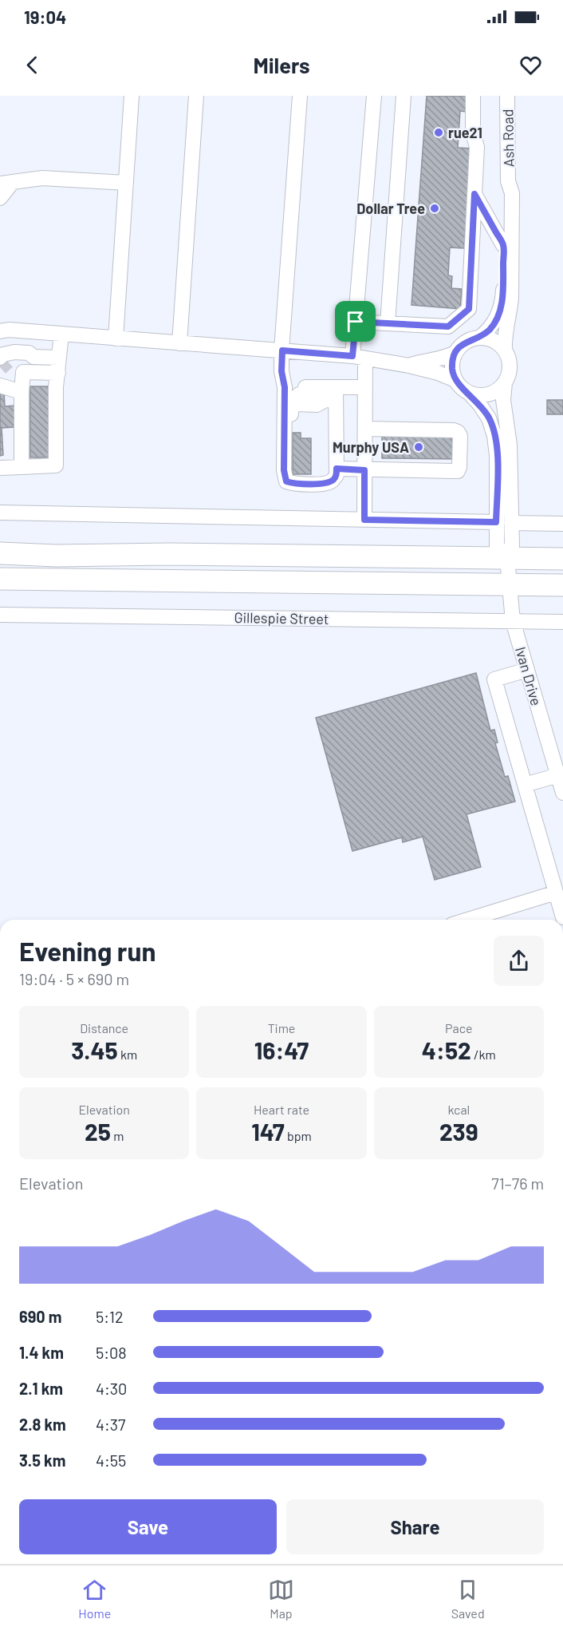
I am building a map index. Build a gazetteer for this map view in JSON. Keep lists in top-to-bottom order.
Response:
{
  "streets": {
    "street": ["Ash Road", "Gillespie Street", "Ivan Drive"]
  },
  "crossings": [
    ["Gillespie Street", "Ivan Drive"]
  ],
  "places": ["rue21", "Dollar Tree", "Murphy USA"],
  "page": {
    "status": "19:04",
    "header": "Milers",
    "heading": ["Evening run", "19:04 · 5 × 690 m"],
    "stats": [
      ["Distance", "3.45 km"],
      ["Time", "16:47"],
      ["Pace", "4:52 /km"],
      ["Elevation", "25 m"],
      ["Heart rate", "147 bpm"],
      ["kcal", "239"]
    ],
    "chart": ["Elevation", "71–76 m"],
    "list": [
      {
        "name": "690 m",
        "note": "5:12"
      },
      {
        "name": "1.4 km",
        "note": "5:08"
      },
      {
        "name": "2.1 km",
        "note": "4:30"
      },
      {
        "name": "2.8 km",
        "note": "4:37"
      },
      {
        "name": "3.5 km",
        "note": "4:55"
      }
    ],
    "buttons": ["Save", "Share"],
    "tabs": ["Home", "Map", "Saved"]
  }
}
